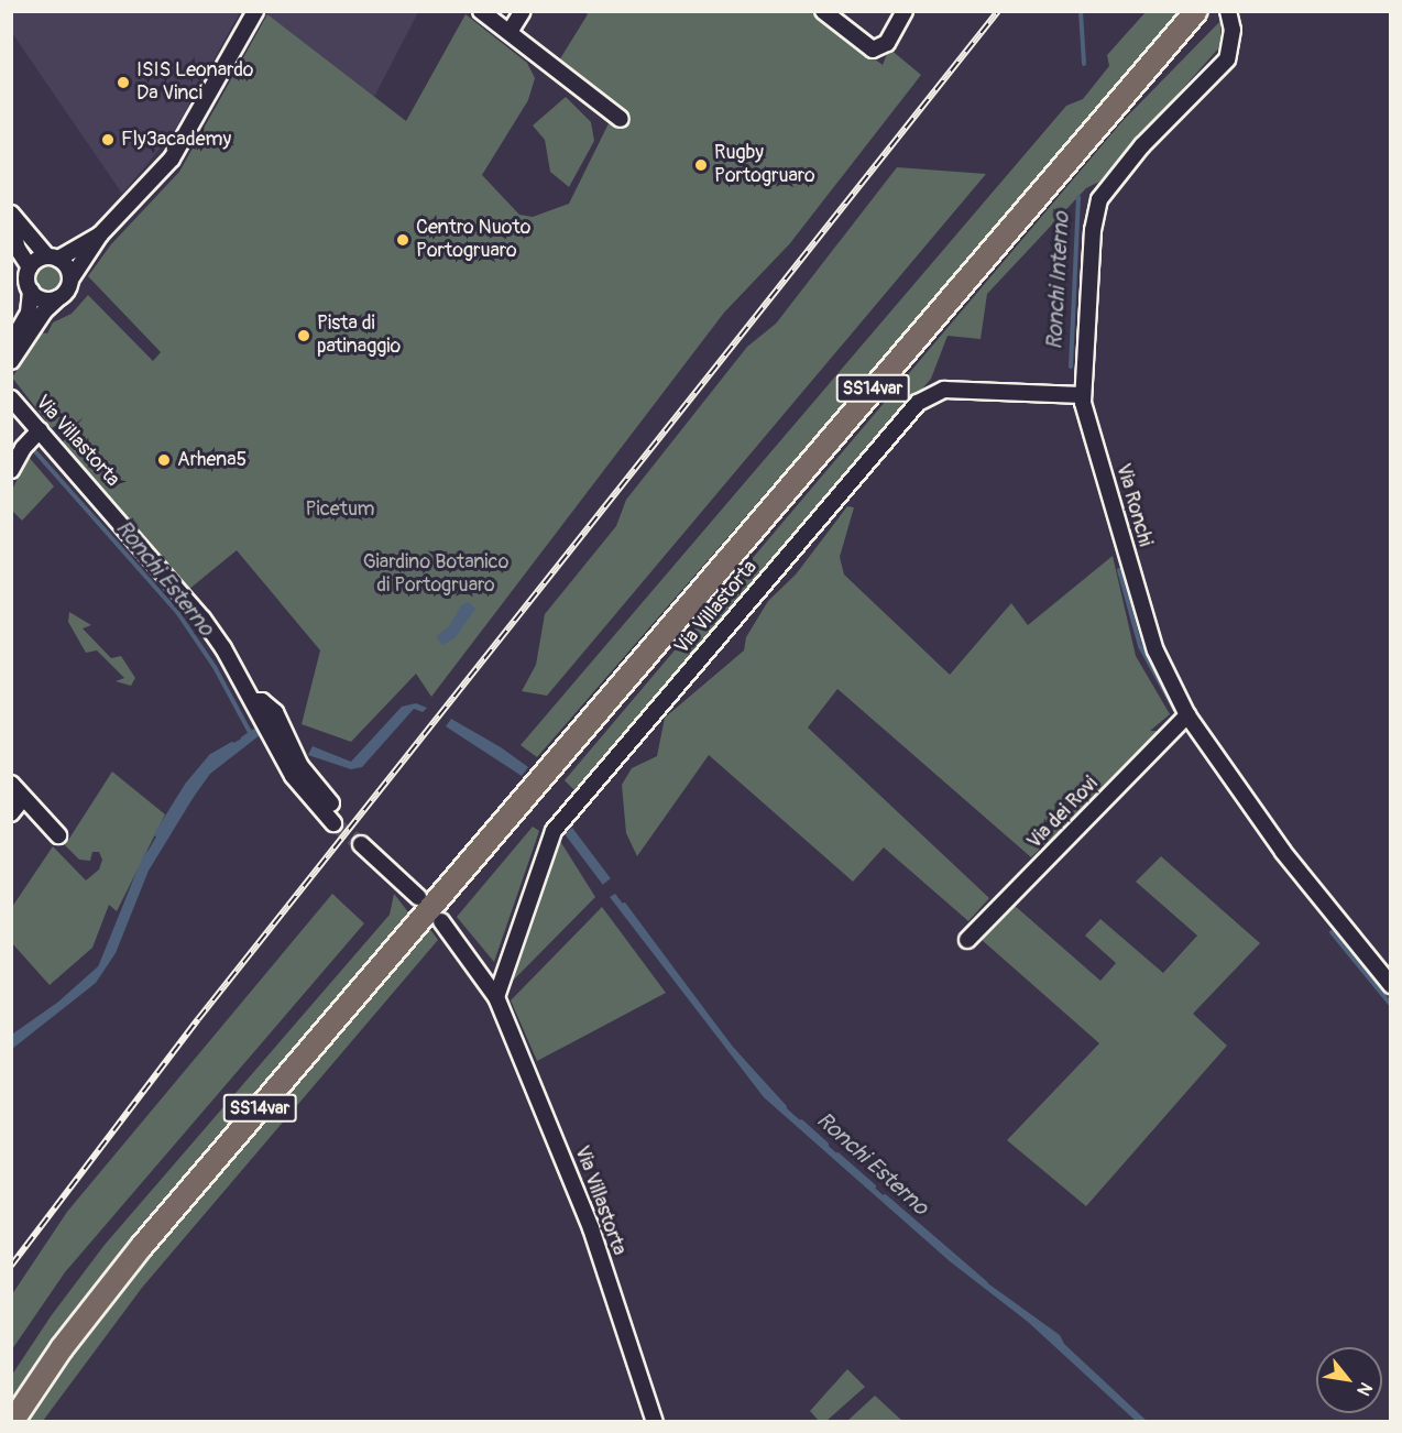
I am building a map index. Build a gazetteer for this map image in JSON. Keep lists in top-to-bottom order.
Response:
{
  "streets": {
    "highway": ["SS14var"],
    "street": ["Via Villastorta", "Via Ronchi", "Via dei Rovi"]
  },
  "crossings": [
    ["Via Villastorta", "Via Ronchi"],
    ["Via Ronchi", "Via dei Rovi"]
  ],
  "water": ["Ronchi Interno", "Ronchi Esterno"],
  "parks": ["Picetum", "Giardino Botanico di Portogruaro"],
  "places": [
    "ISIS Leonardo Da Vinci",
    "Fly3academy",
    "Rugby Portogruaro",
    "Centro Nuoto Portogruaro",
    "Pista di patinaggio",
    "Arhena5"
  ],
  "north": "bottom right"
}
